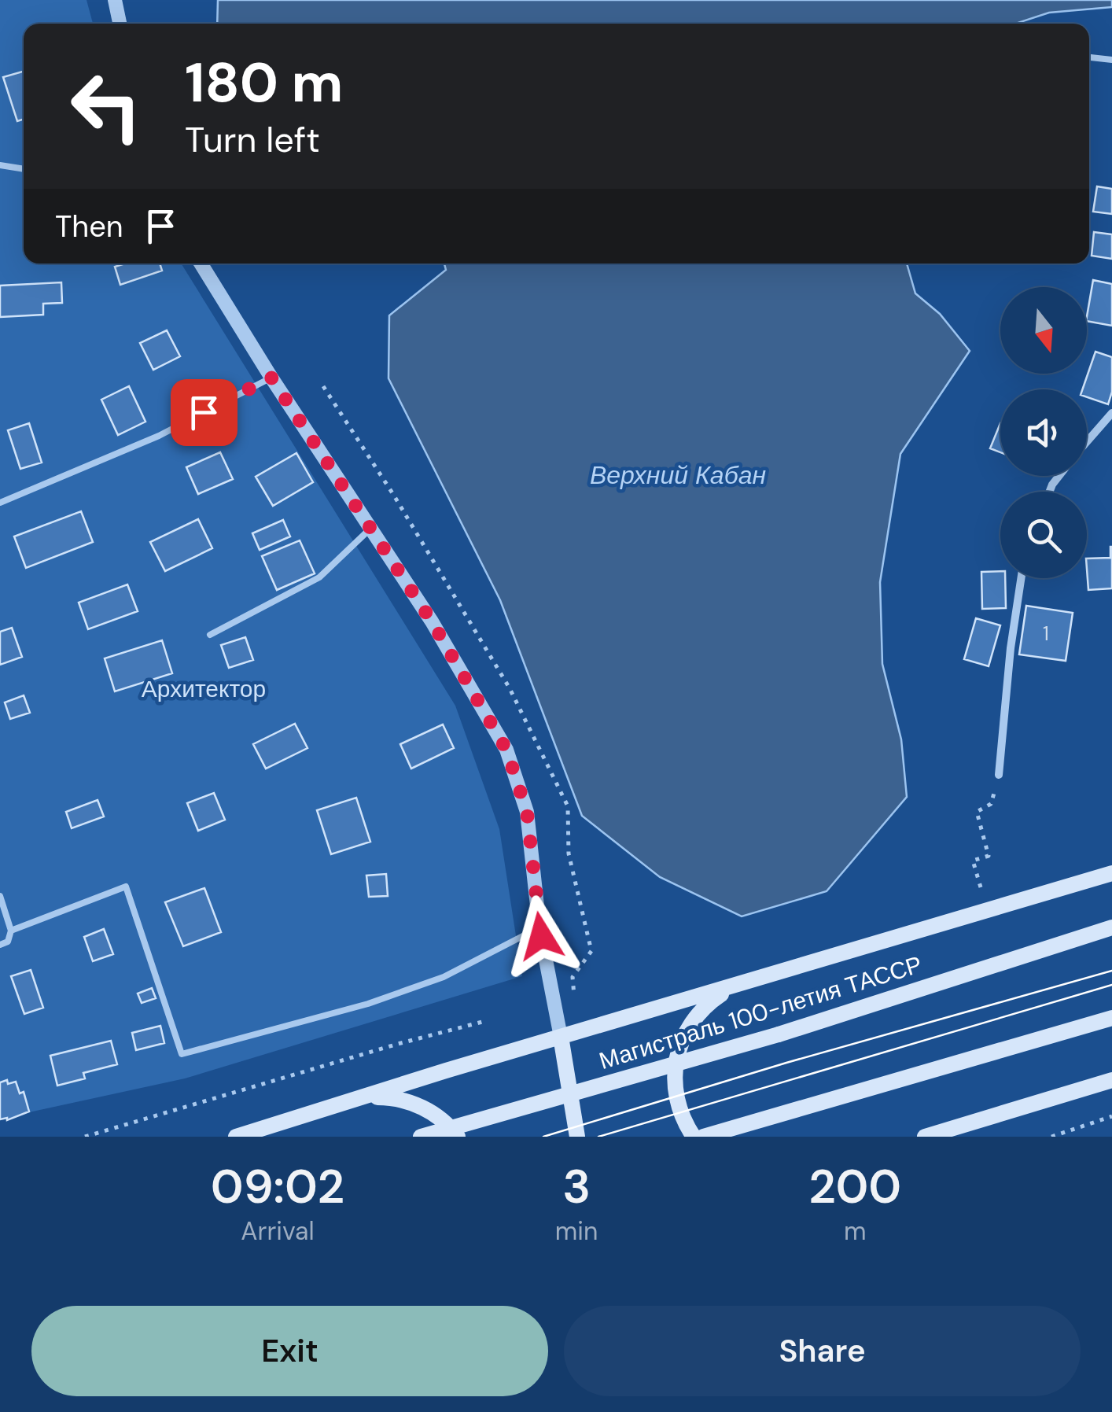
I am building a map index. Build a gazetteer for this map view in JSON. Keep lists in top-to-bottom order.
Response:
{
  "streets": {
    "main road": ["Магистраль 100-летия ТАССР"]
  },
  "water": ["Верхний Кабан"],
  "parks": ["Архитектор"],
  "house_numbers": ["1"],
  "north": "bottom",
  "page": {
    "turn": ["180 m", "Turn left"],
    "then": "Then",
    "eta": [
      "09:02",
      "Arrival",
      "3",
      "min",
      "200",
      "m"
    ],
    "buttons": ["Exit", "Share"]
  }
}
